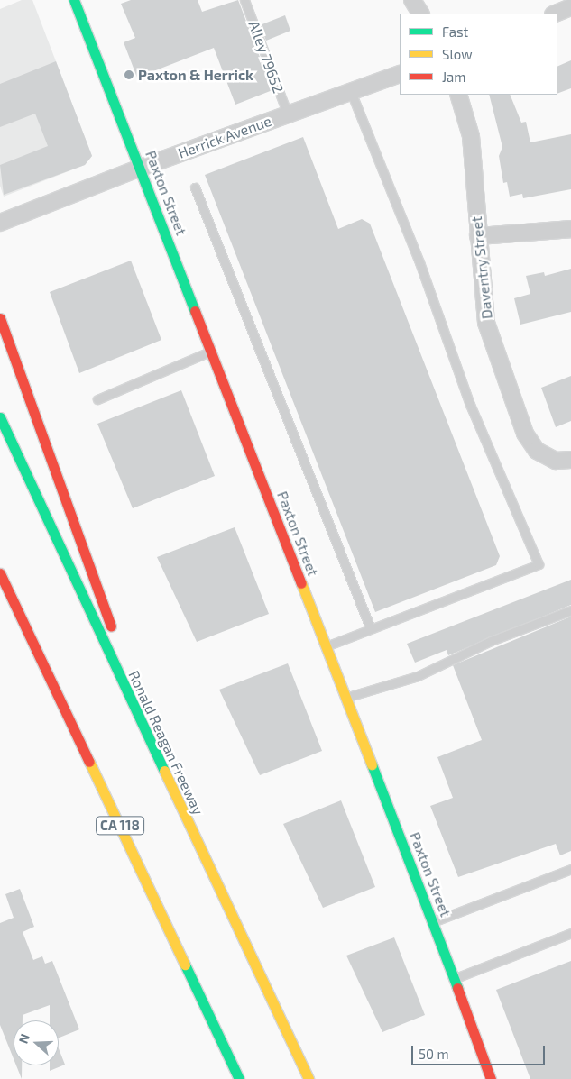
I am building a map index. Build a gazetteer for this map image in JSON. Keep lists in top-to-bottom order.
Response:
{
  "streets": {
    "main road": ["Paxton Street", "Ronald Reagan Freeway", "CA 118"],
    "street": ["Herrick Avenue", "Daventry Street"],
    "lane": ["Alley 79652"]
  },
  "crossings": [
    ["Alley 79652", "Herrick Avenue"],
    ["Herrick Avenue", "Paxton Street"]
  ],
  "places": ["Paxton & Herrick"],
  "legend": ["Fast", "Slow", "Jam"],
  "scale_bar": "50 m",
  "north": "left"
}
